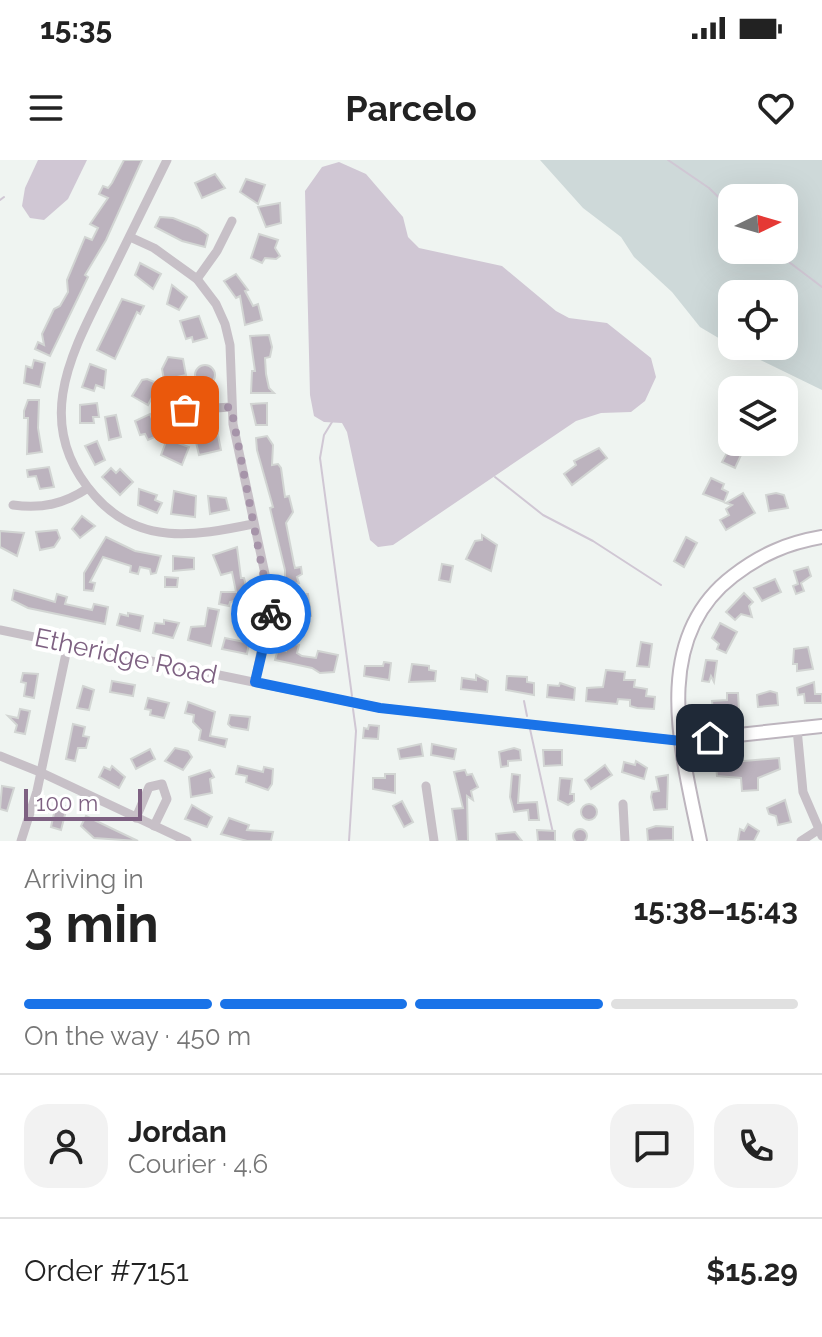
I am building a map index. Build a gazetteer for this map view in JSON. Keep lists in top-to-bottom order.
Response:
{
  "streets": {
    "street": ["Etheridge Road"]
  },
  "scale_bar": "100 m",
  "north": "right",
  "page": {
    "status": "15:35",
    "header": "Parcelo",
    "scale": "100 m",
    "heading": ["3 min", "Arriving in", "15:38–15:43"],
    "panel": [
      "Jordan",
      "Courier · 4.6",
      "Order #7151",
      "$15.29"
    ],
    "bar": "On the way · 450 m"
  }
}
